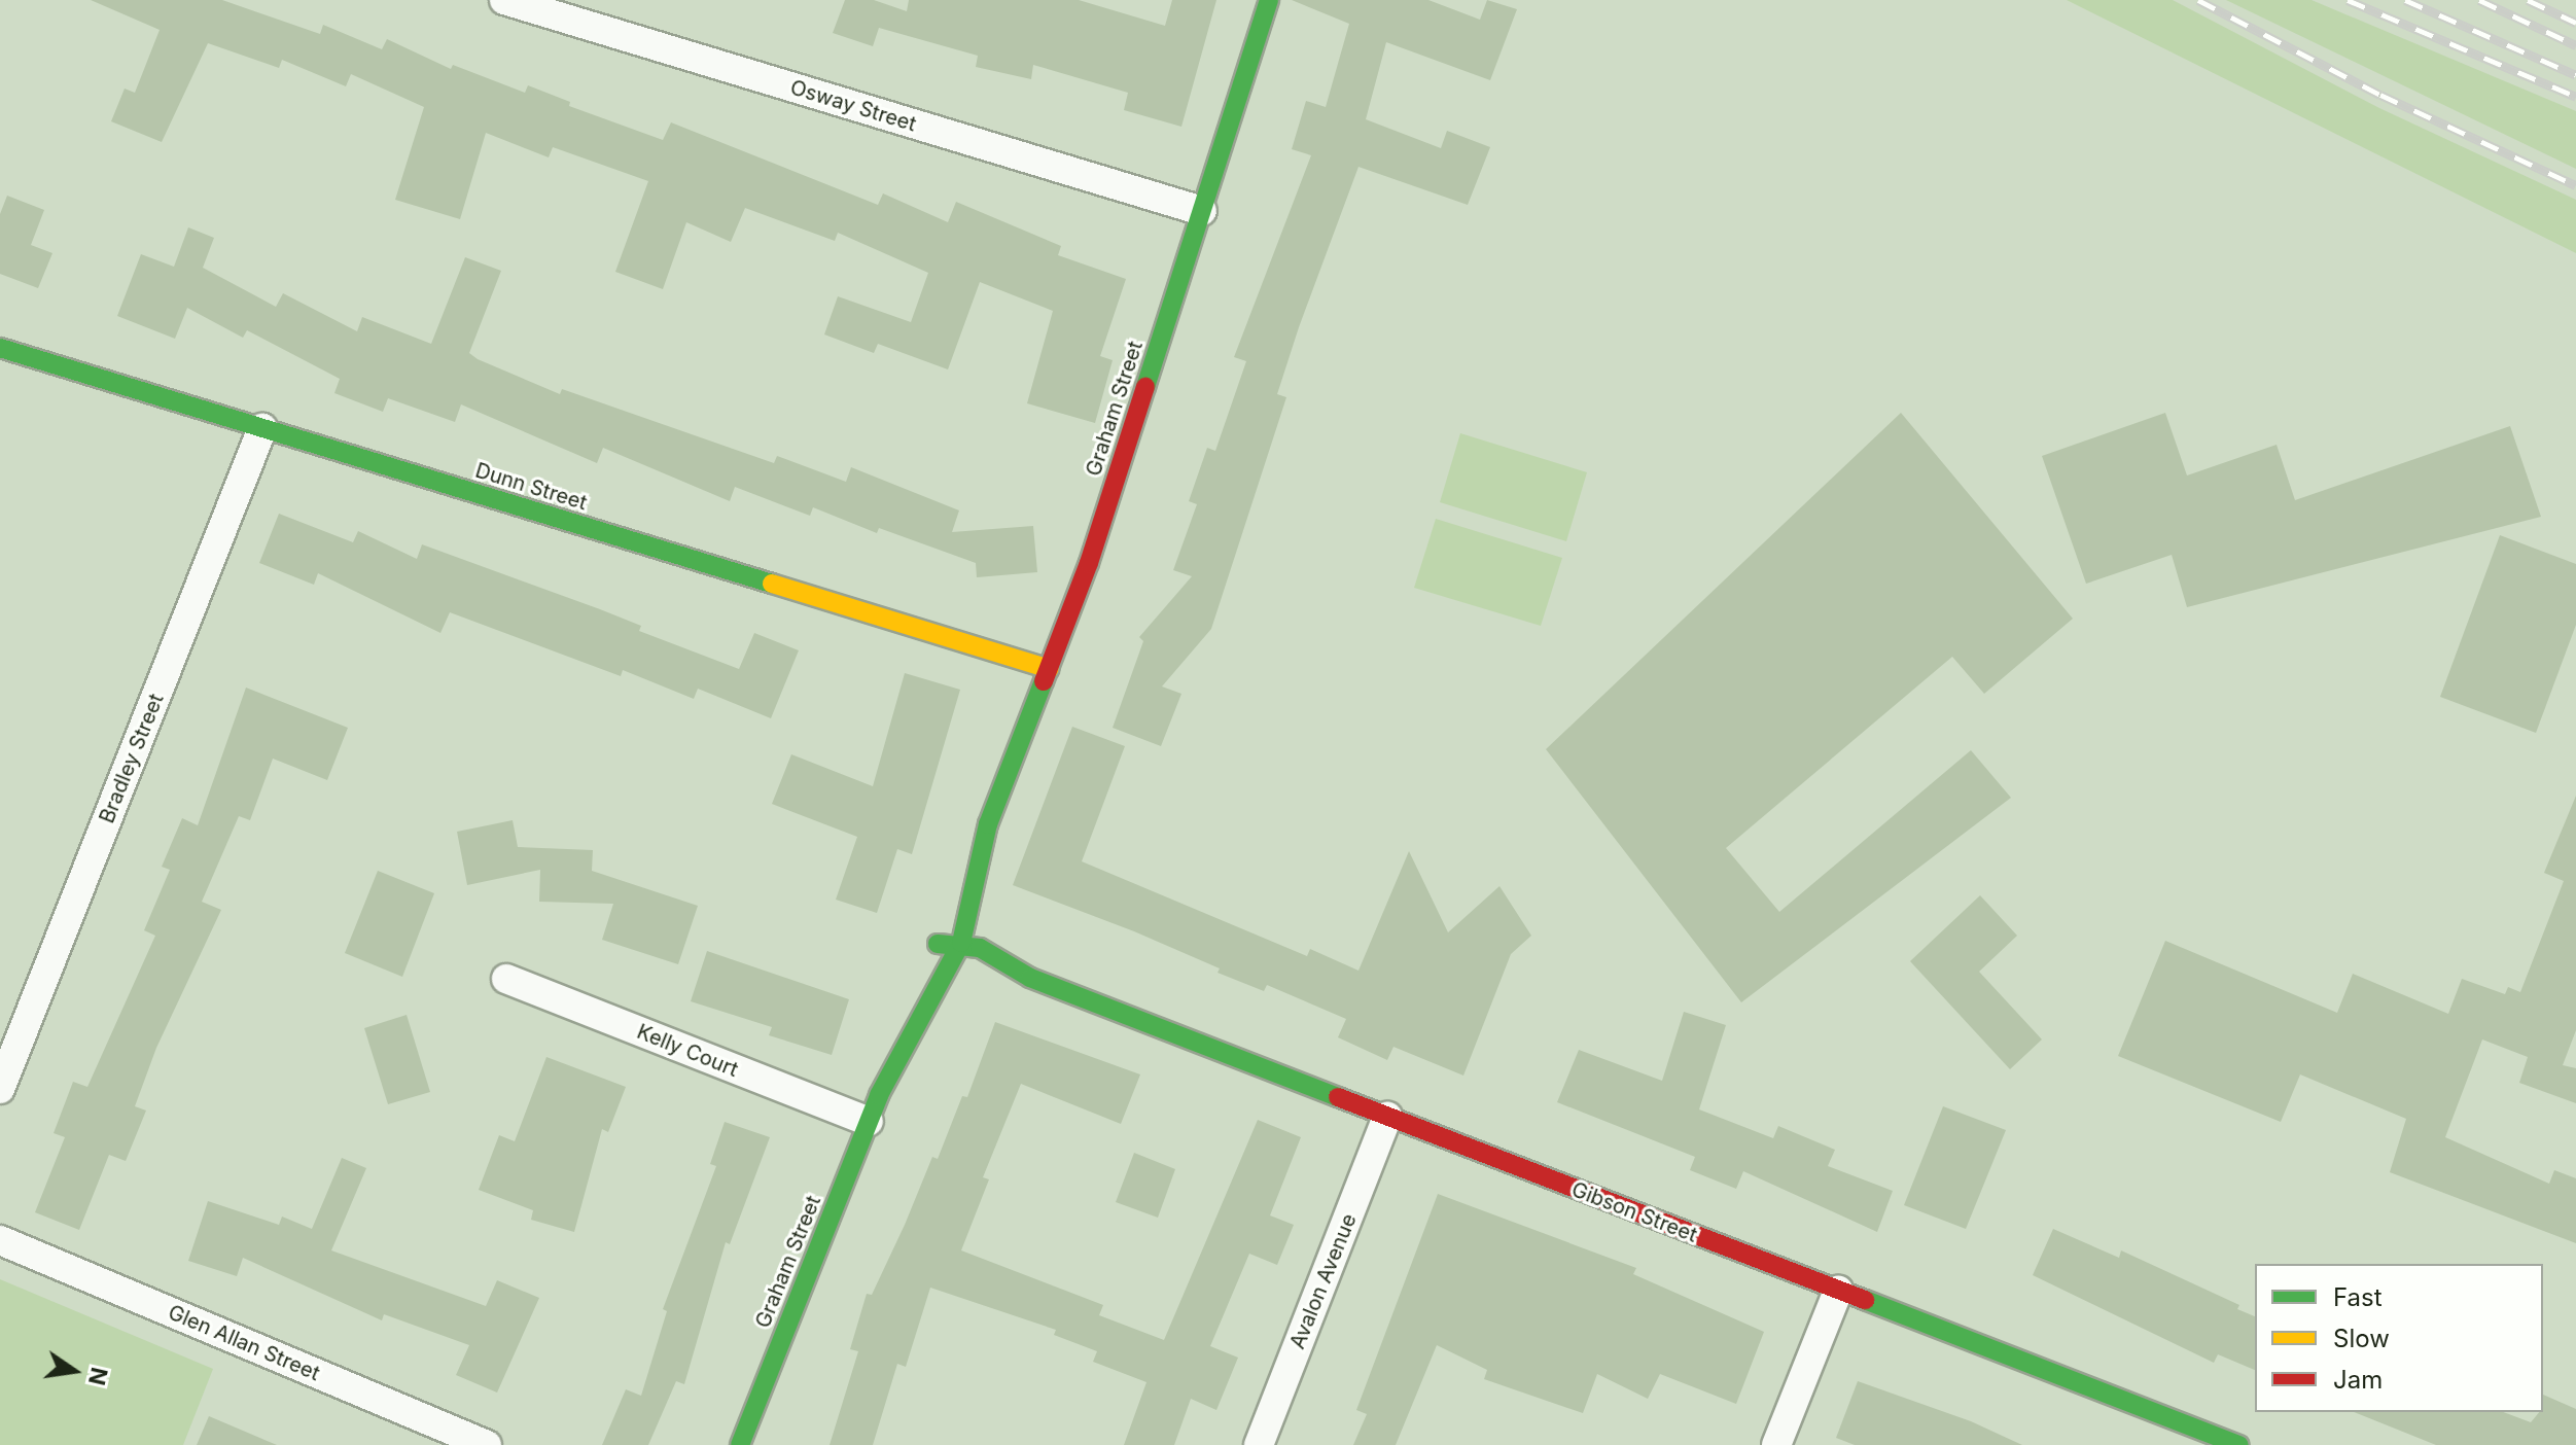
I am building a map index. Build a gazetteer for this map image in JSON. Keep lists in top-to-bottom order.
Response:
{
  "streets": {
    "street": [
      "Osway Street",
      "Graham Street",
      "Dunn Street",
      "Bradley Street",
      "Kelly Court",
      "Gibson Street",
      "Avalon Avenue",
      "Glen Allan Street"
    ]
  },
  "crossings": [
    ["Osway Street", "Graham Street"],
    ["Graham Street", "Dunn Street"],
    ["Graham Street", "Kelly Court"],
    ["Graham Street", "Gibson Street"],
    ["Dunn Street", "Bradley Street"],
    ["Gibson Street", "Avalon Avenue"]
  ],
  "legend": ["Fast", "Slow", "Jam"],
  "north": "right"
}
